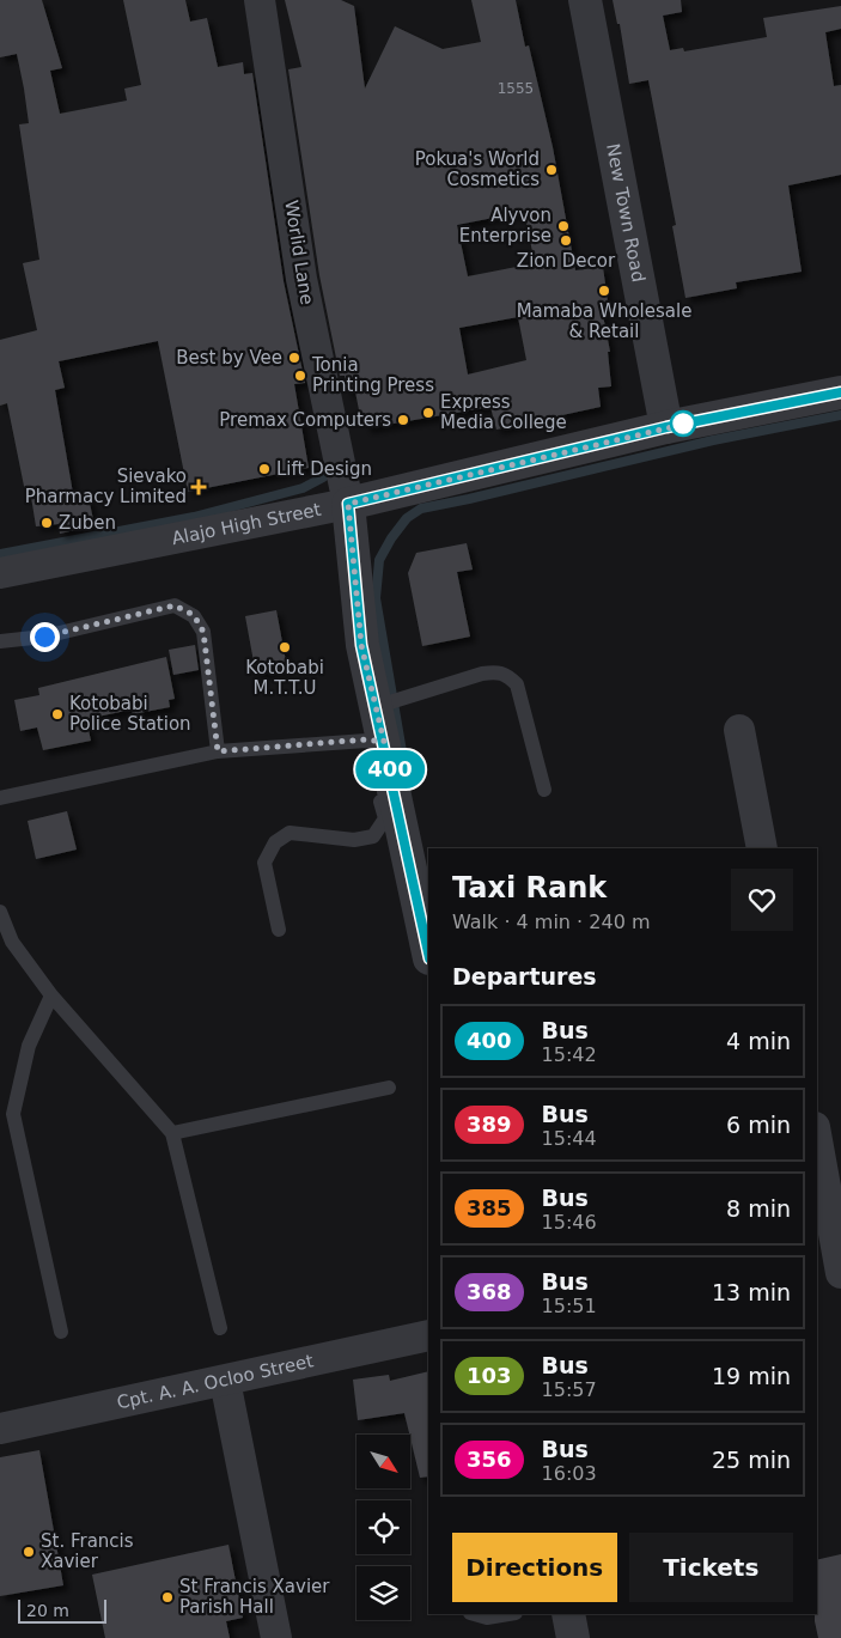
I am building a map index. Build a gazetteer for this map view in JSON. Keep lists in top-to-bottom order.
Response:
{
  "streets": {
    "street": [
      "New Town Road",
      "Worlid Lane",
      "Alajo High Street",
      "Cpt. A. A. Ocloo Street"
    ]
  },
  "crossings": [
    ["New Town Road", "Alajo High Street"],
    ["Worlid Lane", "Alajo High Street"]
  ],
  "places": {
    "other": [
      "Pokua's World Cosmetics",
      "Alyvon Enterprise",
      "Zion Decor",
      "Mamaba Wholesale & Retail",
      "Best by Vee",
      "Tonia Printing Press",
      "Express Media College",
      "Premax Computers",
      "Lift Design",
      "Zuben",
      "Kotobabi M.T.T.U",
      "Kotobabi Police Station",
      "St. Francis Xavier",
      "St Francis Xavier Parish Hall"
    ],
    "health": ["Sievako Pharmacy Limited"]
  },
  "lines": ["bus line 400"],
  "house_numbers": ["1555"],
  "scale_bar": "20 m",
  "north": "bottom right",
  "page": {
    "on_map": "400",
    "heading": [
      ["Taxi Rank", "Walk · 4 min · 240 m"],
      "Departures"
    ],
    "list": [
      {
        "mark": "400",
        "name": "Bus",
        "note": "15:42",
        "value": "4 min"
      },
      {
        "mark": "389",
        "name": "Bus",
        "note": "15:44",
        "value": "6 min"
      },
      {
        "mark": "385",
        "name": "Bus",
        "note": "15:46",
        "value": "8 min"
      },
      {
        "mark": "368",
        "name": "Bus",
        "note": "15:51",
        "value": "13 min"
      },
      {
        "mark": "103",
        "name": "Bus",
        "note": "15:57",
        "value": "19 min"
      },
      {
        "mark": "356",
        "name": "Bus",
        "note": "16:03",
        "value": "25 min"
      }
    ],
    "buttons": ["Directions", "Tickets"],
    "scale": "20 m"
  }
}
